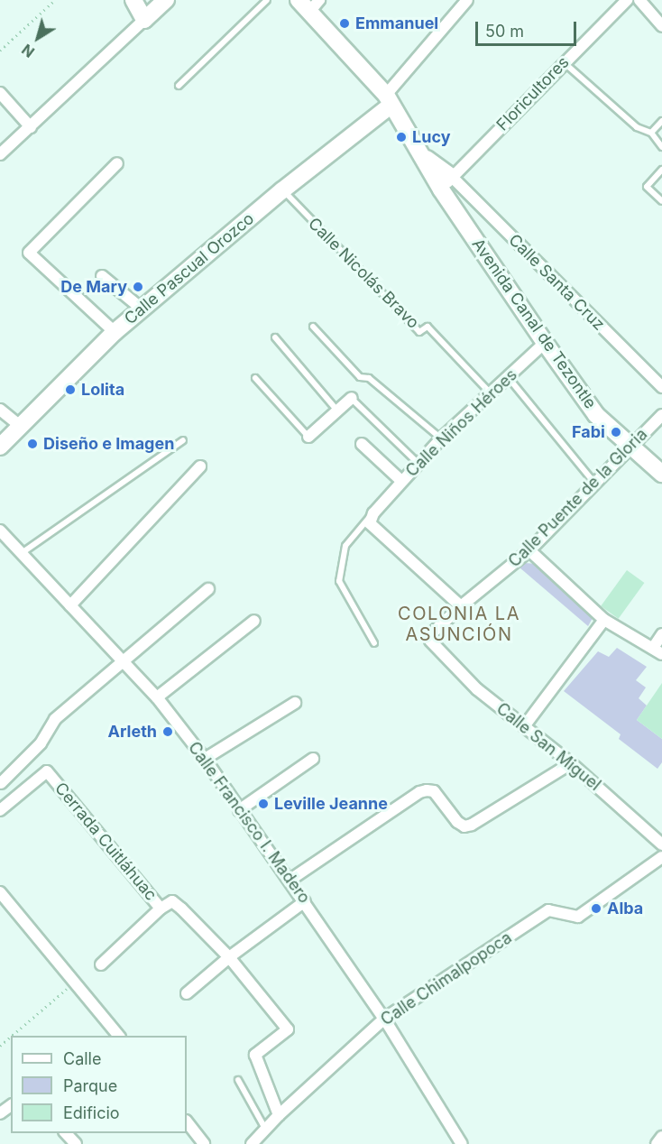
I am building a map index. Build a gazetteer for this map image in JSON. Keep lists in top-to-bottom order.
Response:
{
  "streets": {
    "street": [
      "Floricultores",
      "Calle Pascual Orozco",
      "Calle Santa Cruz",
      "Avenida Canal de Tezontle",
      "Calle Niños Héroes",
      "Calle Puente de la Gloria",
      "Calle San Miguel",
      "Calle Francisco I. Madero",
      "Cerrada Cuitláhuac",
      "Calle Chimalpopoca"
    ],
    "lane": ["Calle Nicolás Bravo"]
  },
  "crossings": [
    ["Floricultores", "Calle Santa Cruz"],
    ["Floricultores", "Avenida Canal de Tezontle"],
    ["Calle Pascual Orozco", "Calle Nicolás Bravo"],
    ["Calle Pascual Orozco", "Avenida Canal de Tezontle"],
    ["Calle Nicolás Bravo", "Calle Niños Héroes"],
    ["Calle Santa Cruz", "Avenida Canal de Tezontle"],
    ["Avenida Canal de Tezontle", "Calle Niños Héroes"],
    ["Avenida Canal de Tezontle", "Calle Puente de la Gloria"],
    ["Calle Puente de la Gloria", "Calle San Miguel"],
    ["Calle Francisco I. Madero", "Calle Chimalpopoca"]
  ],
  "districts": ["COLONIA LA ASUNCIÓN"],
  "places": [
    "Emmanuel",
    "Lucy",
    "De Mary",
    "Lolita",
    "Fabi",
    "Diseño e Imagen",
    "Arleth",
    "Leville Jeanne",
    "Alba"
  ],
  "legend": ["Calle", "Parque", "Edificio"],
  "scale_bar": "50 m",
  "north": "bottom left"
}
